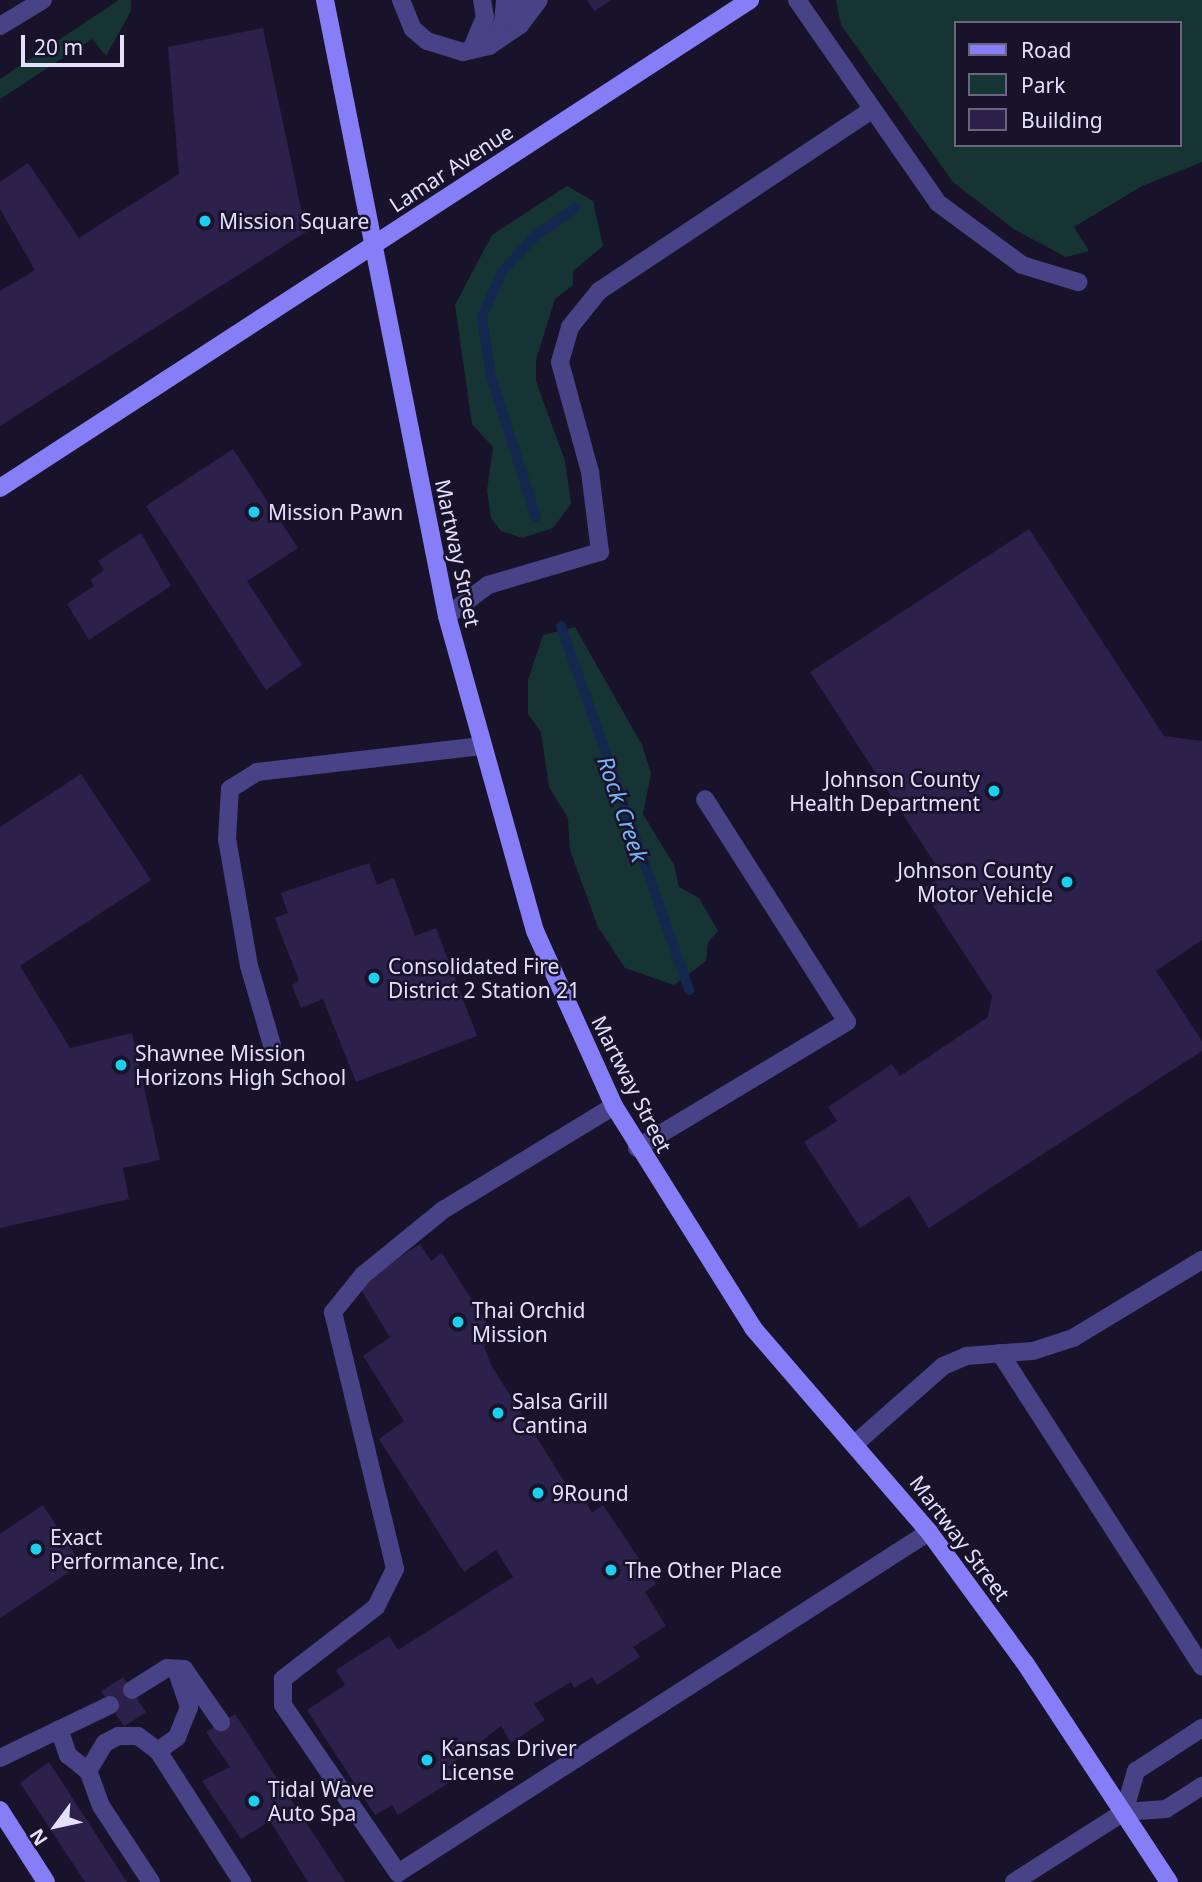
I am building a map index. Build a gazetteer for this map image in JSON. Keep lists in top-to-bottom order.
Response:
{
  "streets": {
    "street": ["Lamar Avenue", "Martway Street"]
  },
  "crossings": [
    ["Lamar Avenue", "Martway Street"]
  ],
  "water": ["Rock Creek"],
  "places": [
    "Mission Square",
    "Mission Pawn",
    "Johnson County Health Department",
    "Johnson County Motor Vehicle",
    "Consolidated Fire District 2 Station 21",
    "Shawnee Mission Horizons High School",
    "Thai Orchid Mission",
    "Salsa Grill Cantina",
    "9Round",
    "Exact Performance, Inc.",
    "The Other Place",
    "Kansas Driver License",
    "Tidal Wave Auto Spa"
  ],
  "legend": ["Road", "Park", "Building"],
  "scale_bar": "20 m",
  "north": "bottom left"
}
